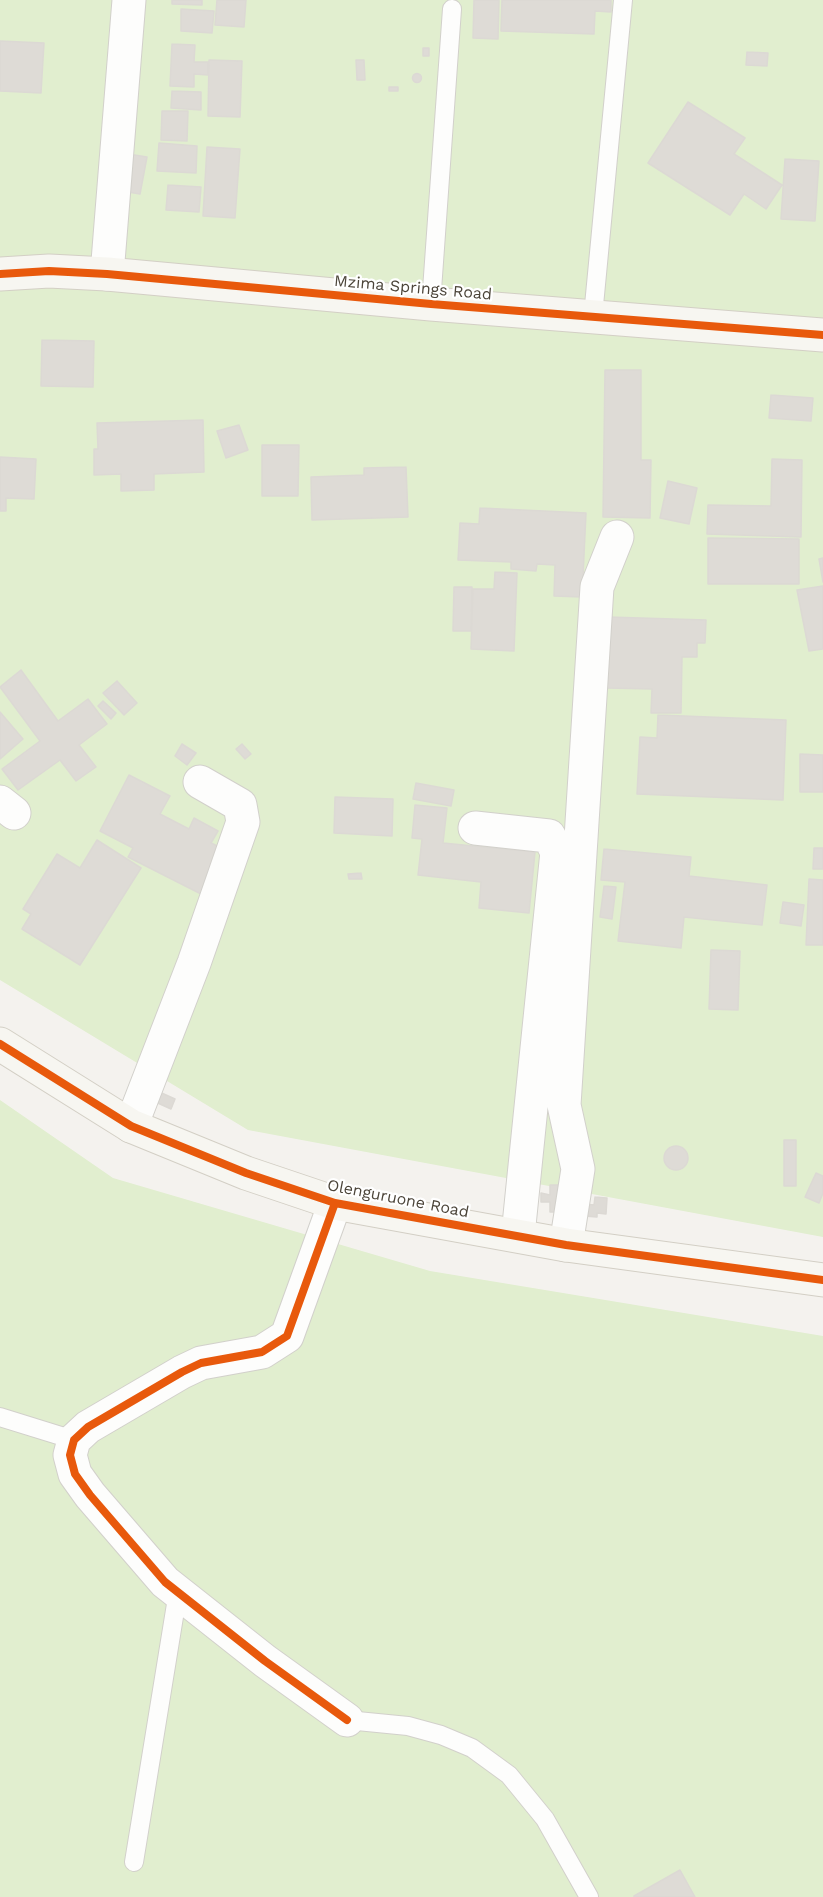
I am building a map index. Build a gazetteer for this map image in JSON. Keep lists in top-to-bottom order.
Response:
{
  "streets": {
    "street": ["Mzima Springs Road", "Olenguruone Road"]
  }
}
